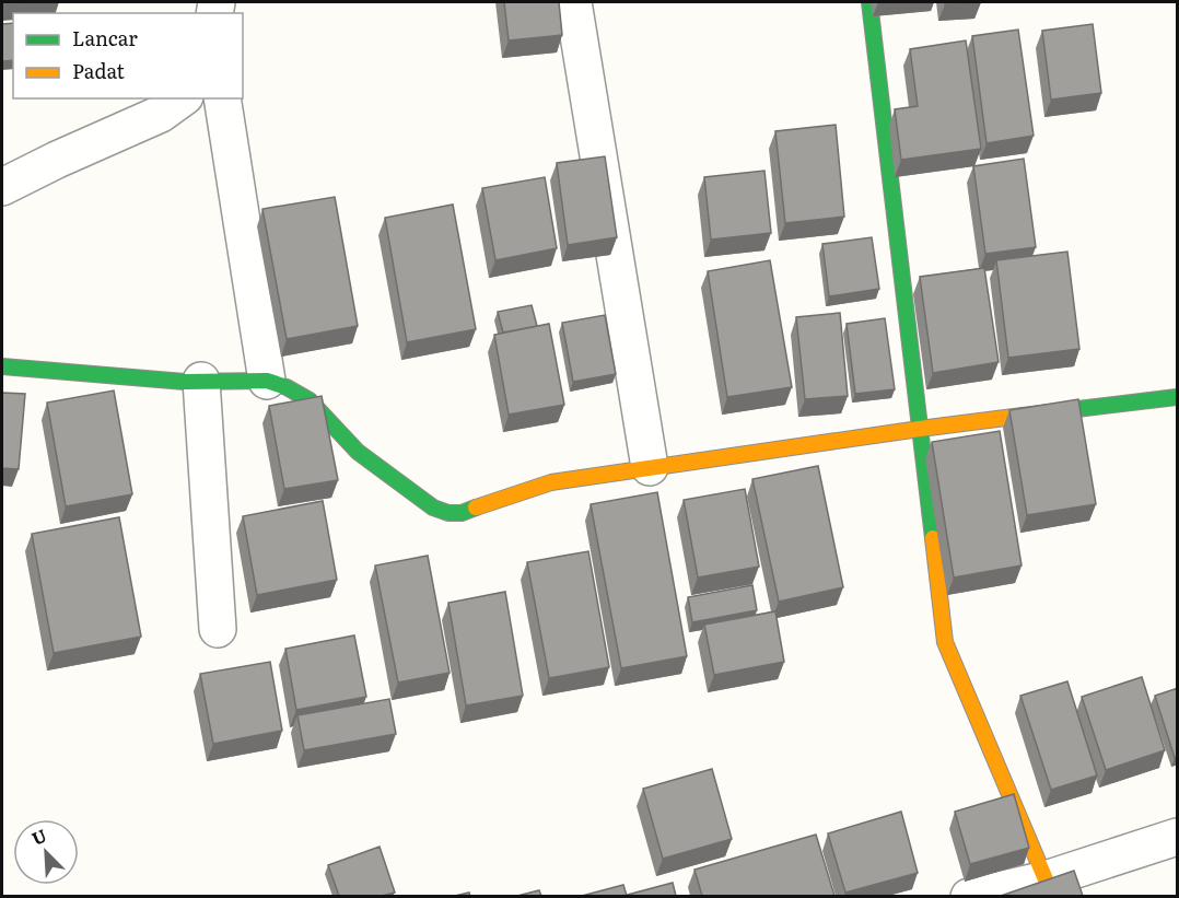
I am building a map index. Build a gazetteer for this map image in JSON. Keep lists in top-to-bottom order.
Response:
{
  "legend": ["Lancar", "Padat"],
  "north": "top left"
}
